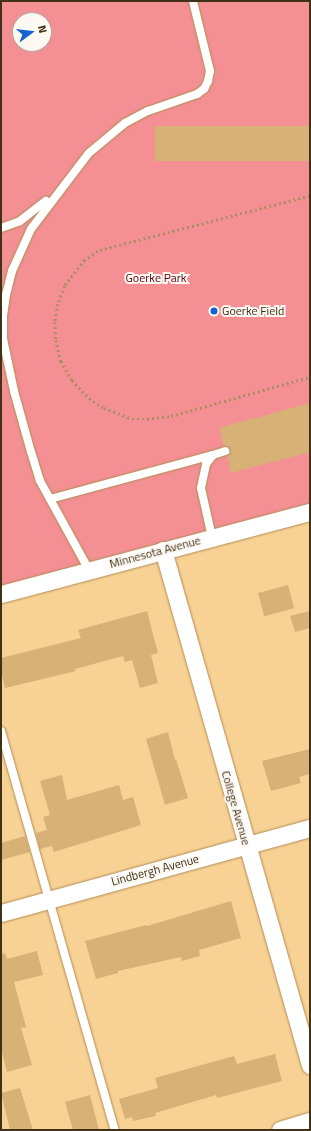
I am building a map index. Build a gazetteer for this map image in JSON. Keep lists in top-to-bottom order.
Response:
{
  "streets": {
    "street": ["Minnesota Avenue", "College Avenue", "Lindbergh Avenue"]
  },
  "crossings": [
    ["Minnesota Avenue", "College Avenue"],
    ["College Avenue", "Lindbergh Avenue"]
  ],
  "parks": ["Goerke Park"],
  "places": ["Goerke Field"],
  "north": "right"
}
